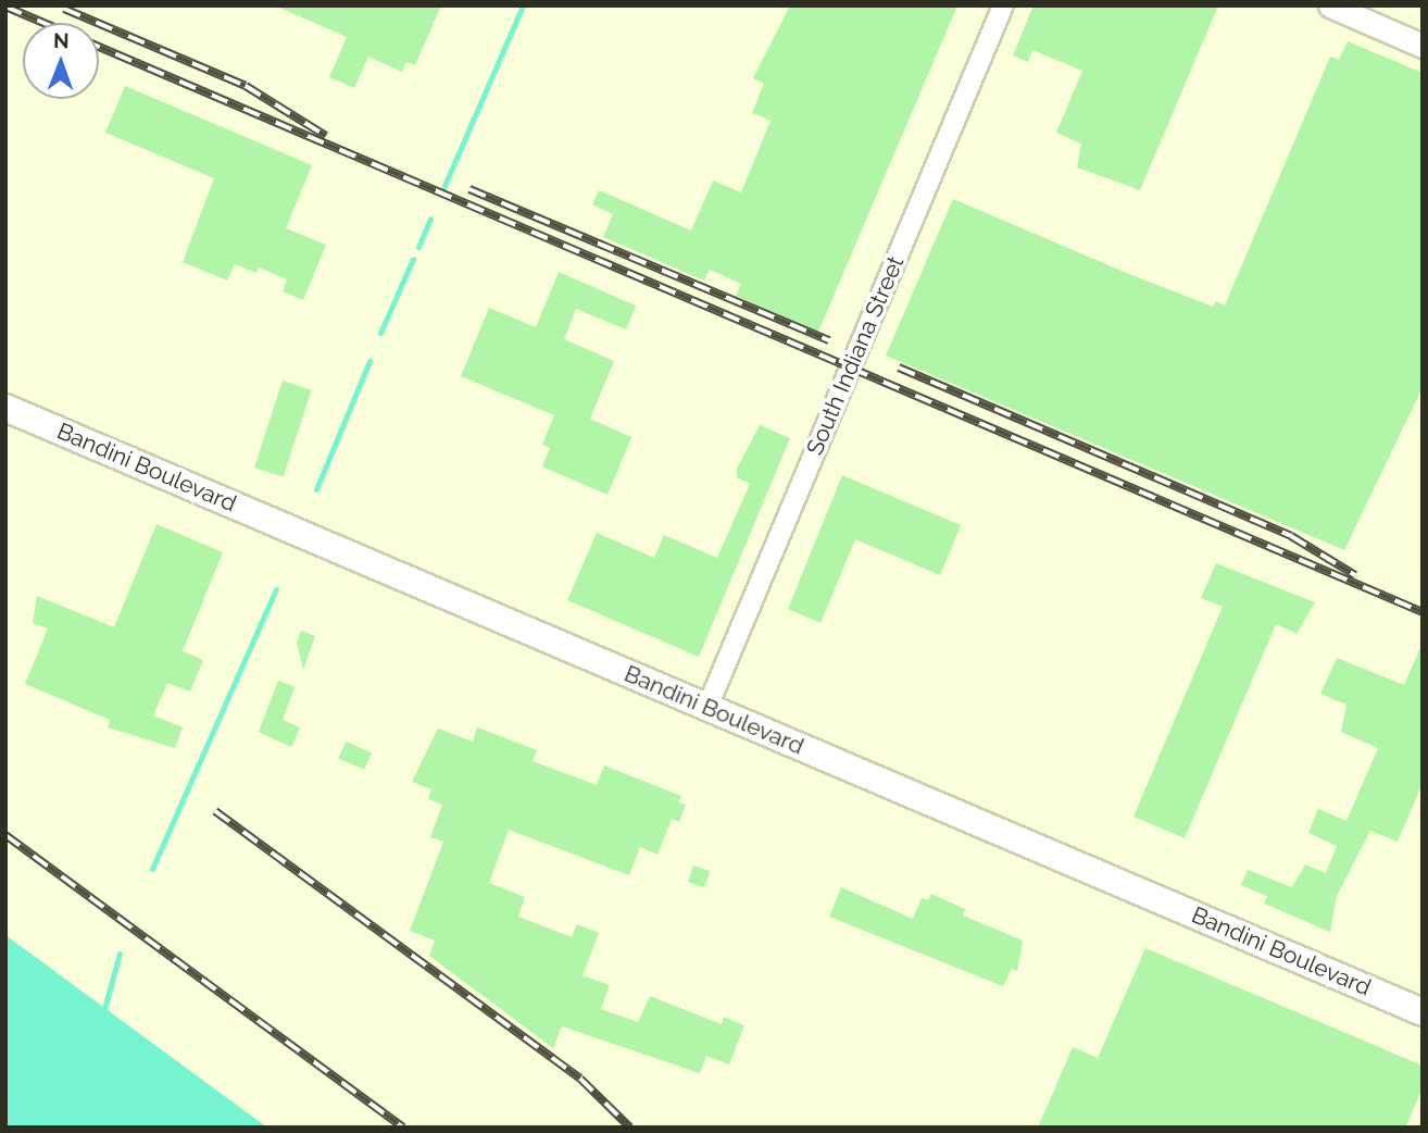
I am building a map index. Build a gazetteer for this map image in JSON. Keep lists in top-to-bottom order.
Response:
{
  "streets": {
    "main road": ["Bandini Boulevard"],
    "street": ["South Indiana Street"]
  },
  "crossings": [
    ["South Indiana Street", "Bandini Boulevard"]
  ],
  "north": "top"
}
